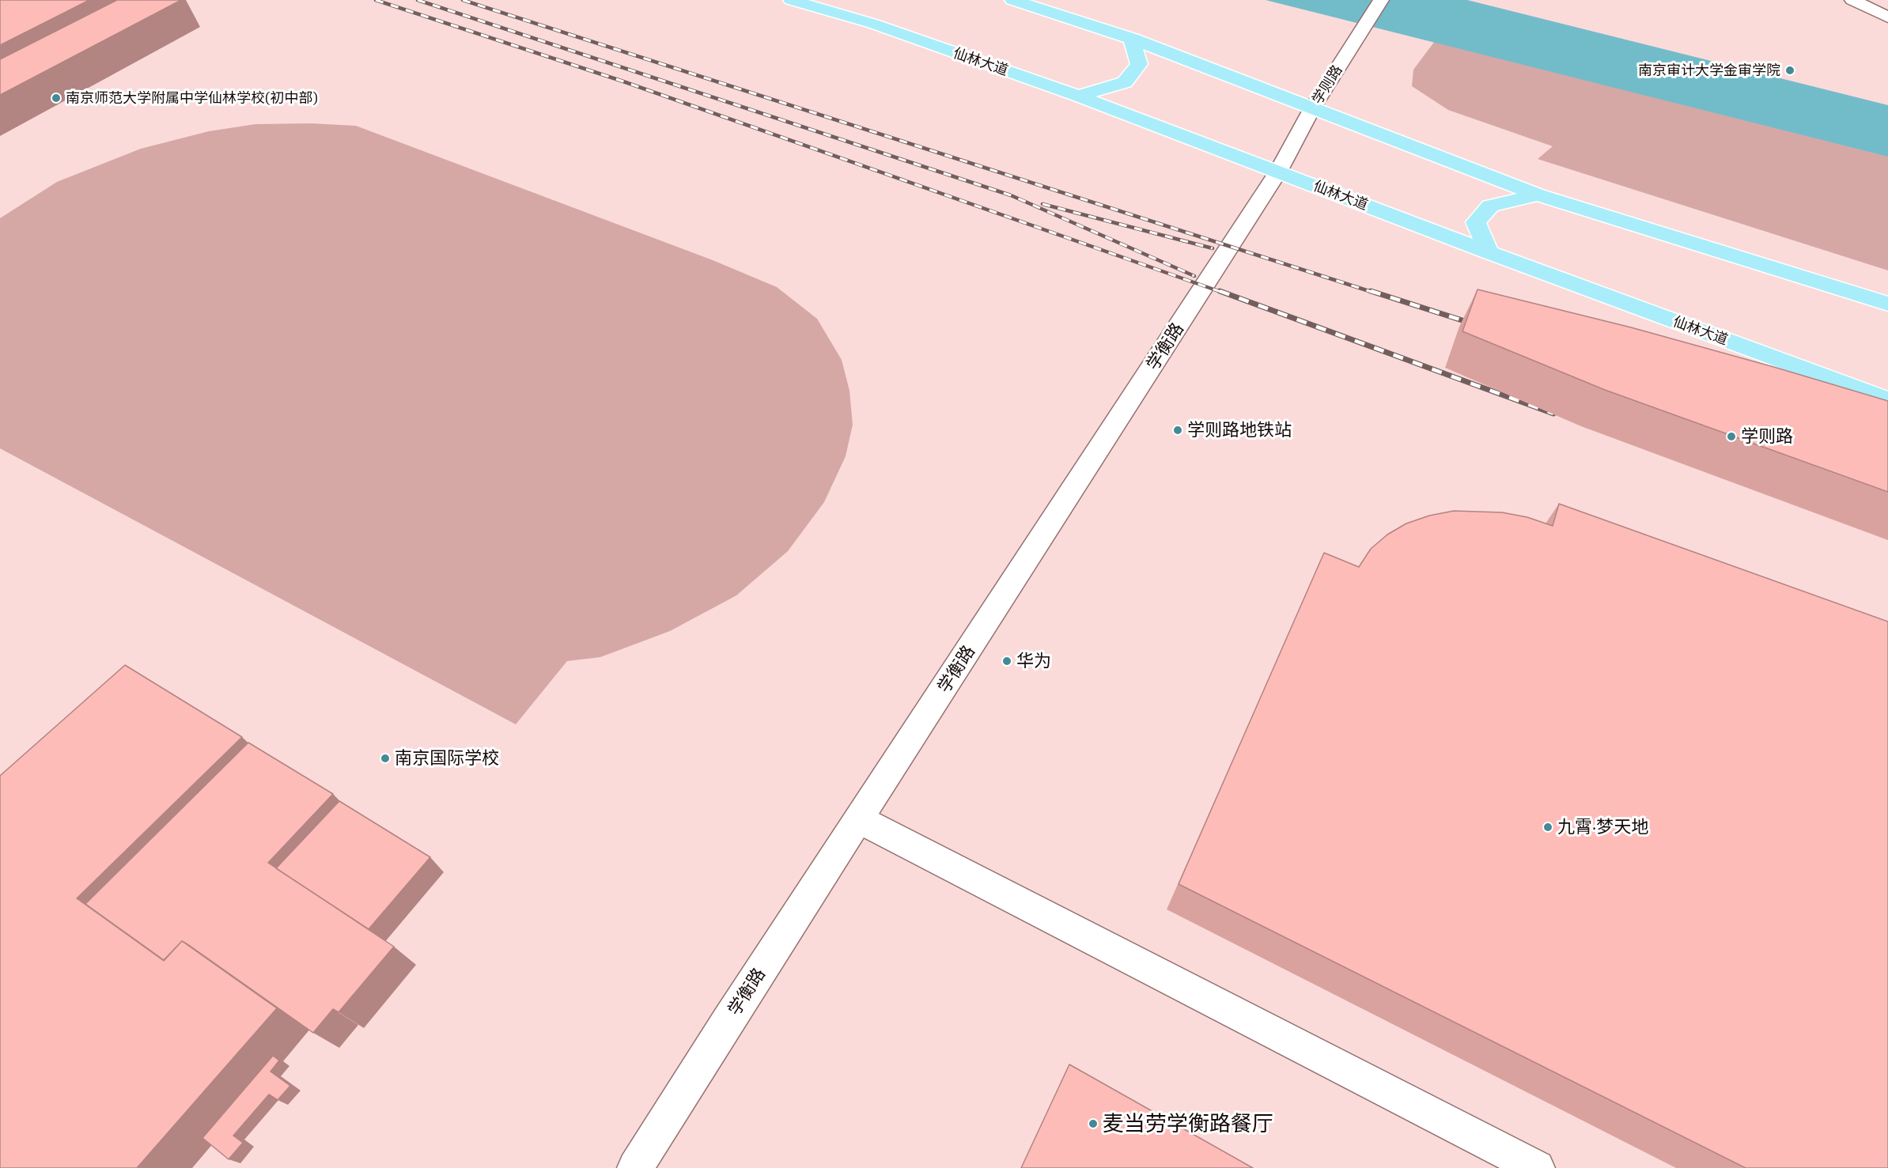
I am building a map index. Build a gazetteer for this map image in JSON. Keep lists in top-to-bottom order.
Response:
{
  "streets": {
    "main road": ["仙林大道"],
    "street": ["学则路", "学衡路"]
  },
  "crossings": [
    ["仙林大道", "学则路"],
    ["仙林大道", "学衡路"],
    ["学则路", "学衡路"]
  ],
  "places": [
    "南京审计大学金审学院",
    "南京师范大学附属中学仙林学校(初中部)",
    "学则路地铁站",
    "学则路",
    "华为",
    "南京国际学校",
    "九霄·梦天地",
    "麦当劳学衡路餐厅"
  ]
}
